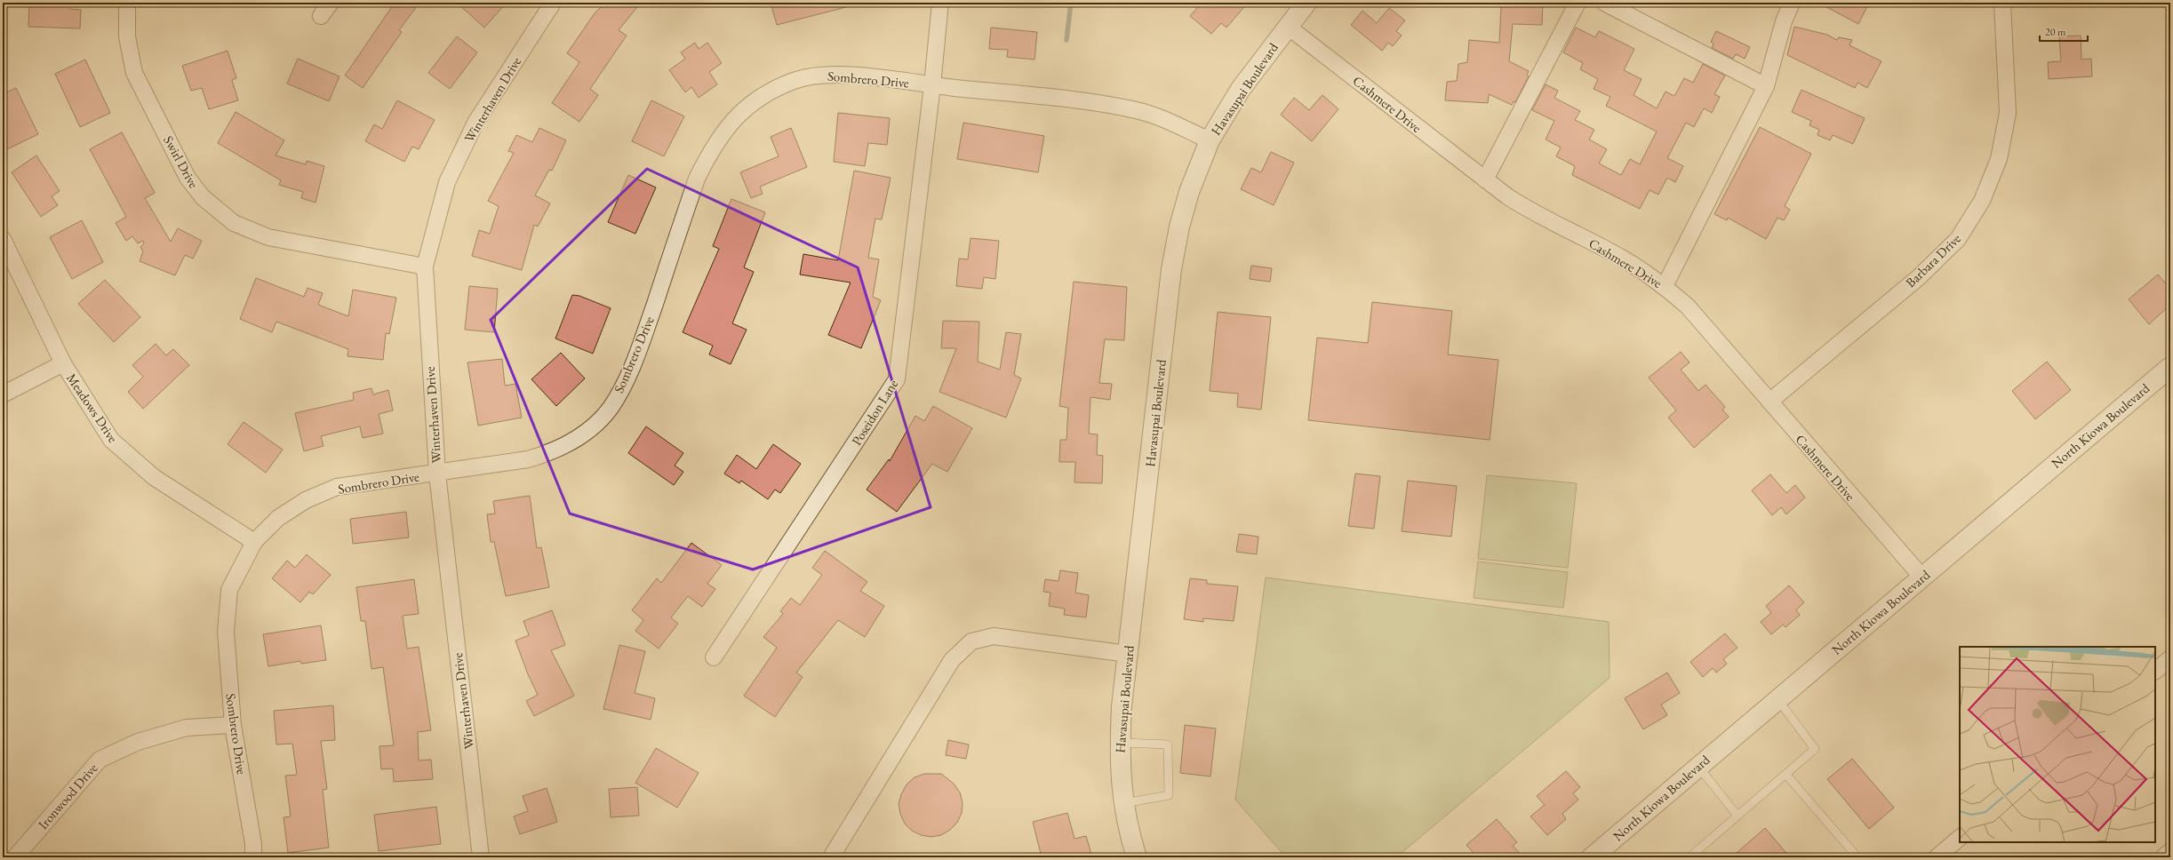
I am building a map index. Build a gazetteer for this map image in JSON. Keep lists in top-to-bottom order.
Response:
{
  "streets": {
    "street": [
      "Sombrero Drive",
      "Havasupai Boulevard",
      "Winterhaven Drive",
      "Cashmere Drive",
      "Swirl Drive",
      "Barbara Drive",
      "Meadows Drive",
      "Poseidon Lane",
      "North Kiowa Boulevard",
      "Ironwood Drive"
    ]
  },
  "crossings": [
    ["Sombrero Drive", "Havasupai Boulevard"],
    ["Sombrero Drive", "Winterhaven Drive"],
    ["Sombrero Drive", "Meadows Drive"],
    ["Sombrero Drive", "Poseidon Lane"],
    ["Sombrero Drive", "Ironwood Drive"],
    ["Havasupai Boulevard", "Cashmere Drive"],
    ["Winterhaven Drive", "Swirl Drive"],
    ["Cashmere Drive", "Barbara Drive"],
    ["Cashmere Drive", "North Kiowa Boulevard"]
  ],
  "scale_bar": "20 m"
}
